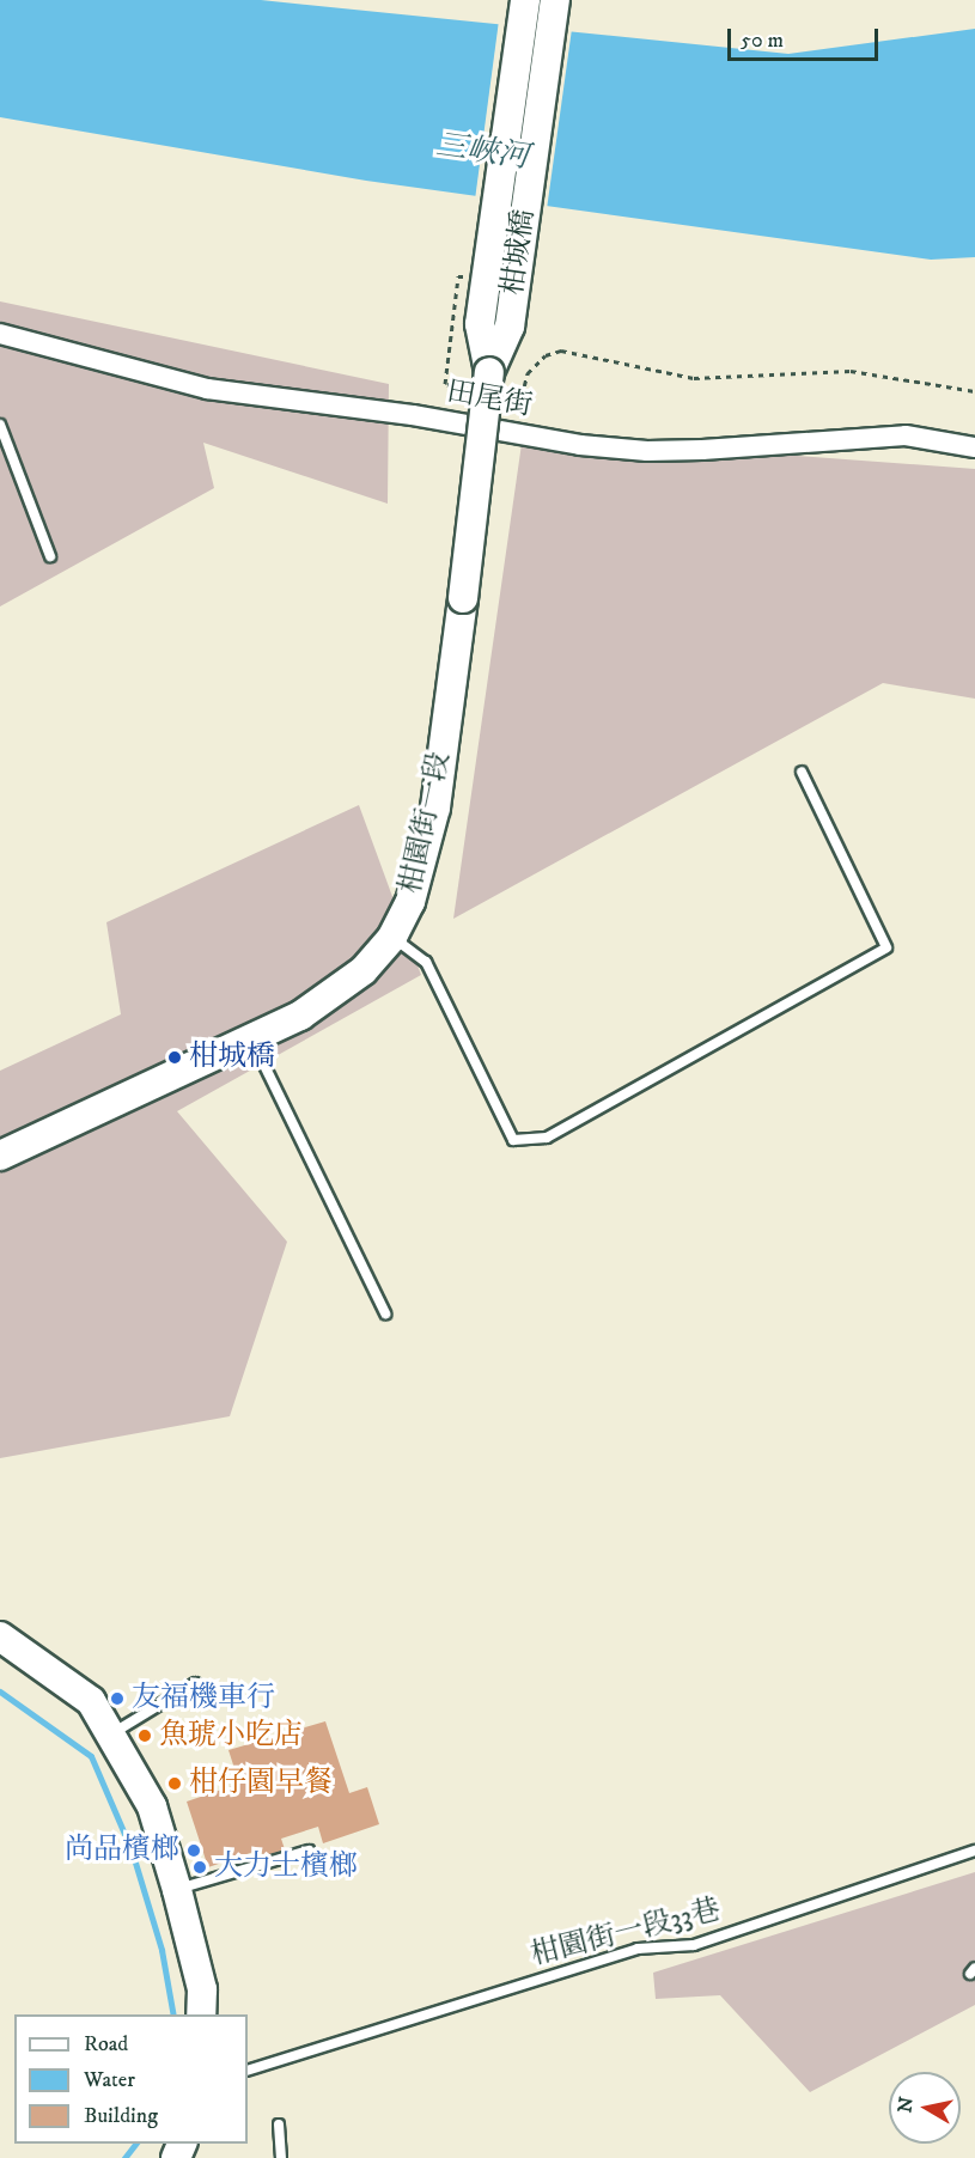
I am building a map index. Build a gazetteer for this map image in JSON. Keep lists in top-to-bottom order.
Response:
{
  "streets": {
    "street": ["柑城橋", "田尾街", "柑園街一段"],
    "lane": ["柑園街一段33巷"]
  },
  "crossings": [
    ["柑城橋", "柑園街一段"]
  ],
  "water": ["三峽河"],
  "places": [
    "柑城橋",
    "友福機車行",
    "魚琥小吃店",
    "柑仔園早餐",
    "尚品檳榔",
    "大力士檳榔"
  ],
  "legend": ["Road", "Water", "Building"],
  "scale_bar": "50 m",
  "north": "left"
}
